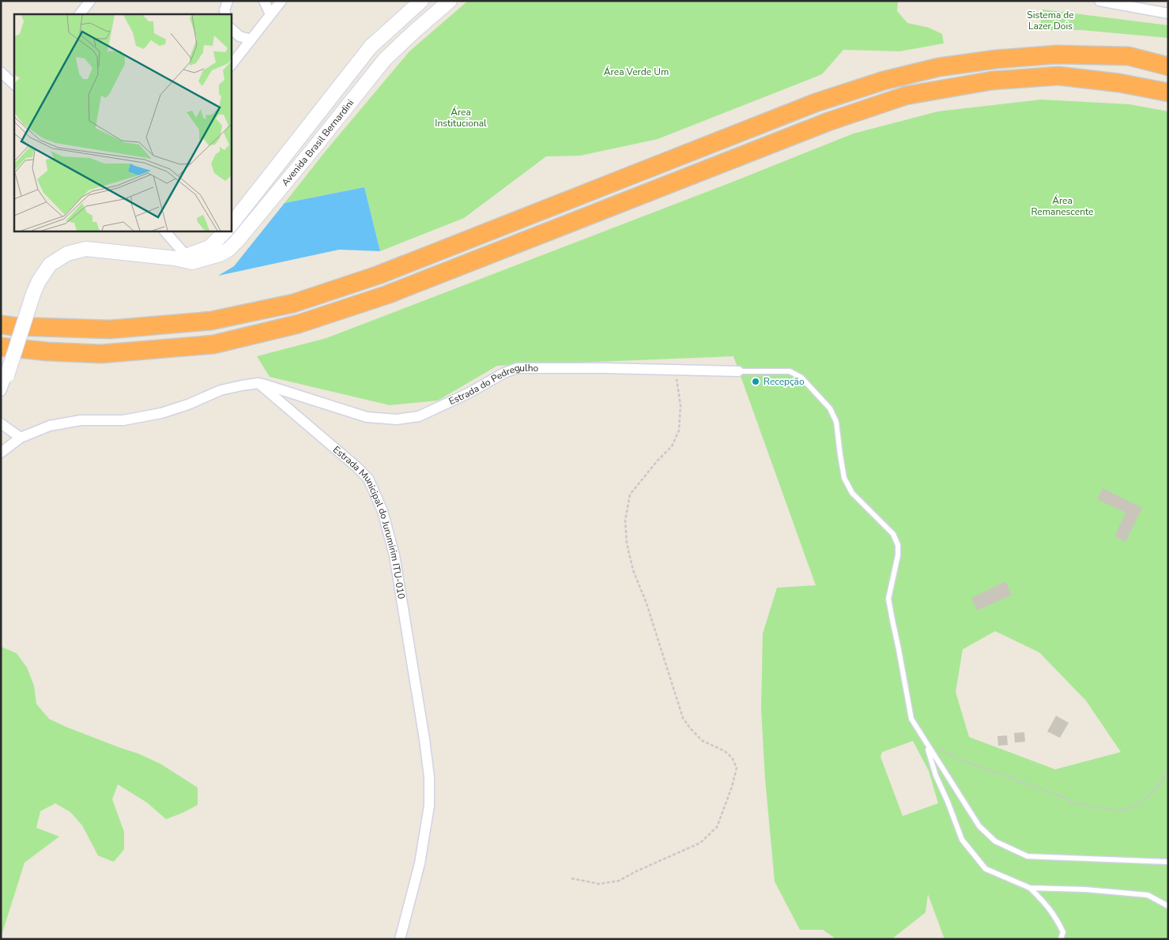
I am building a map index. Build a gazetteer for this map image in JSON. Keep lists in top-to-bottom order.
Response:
{
  "streets": {
    "street": ["Avenida Brasil Bernardini", "Estrada do Pedregulho", "Estrada Municipal do Jurumirim ITU-010"]
  },
  "crossings": [
    ["Estrada do Pedregulho", "Estrada Municipal do Jurumirim ITU-010"]
  ],
  "parks": [
    "Sistema de Lazer Dois",
    "Área Verde Um",
    "Área Institucional",
    "Área Remanescente"
  ],
  "places": ["Recepção"]
}
